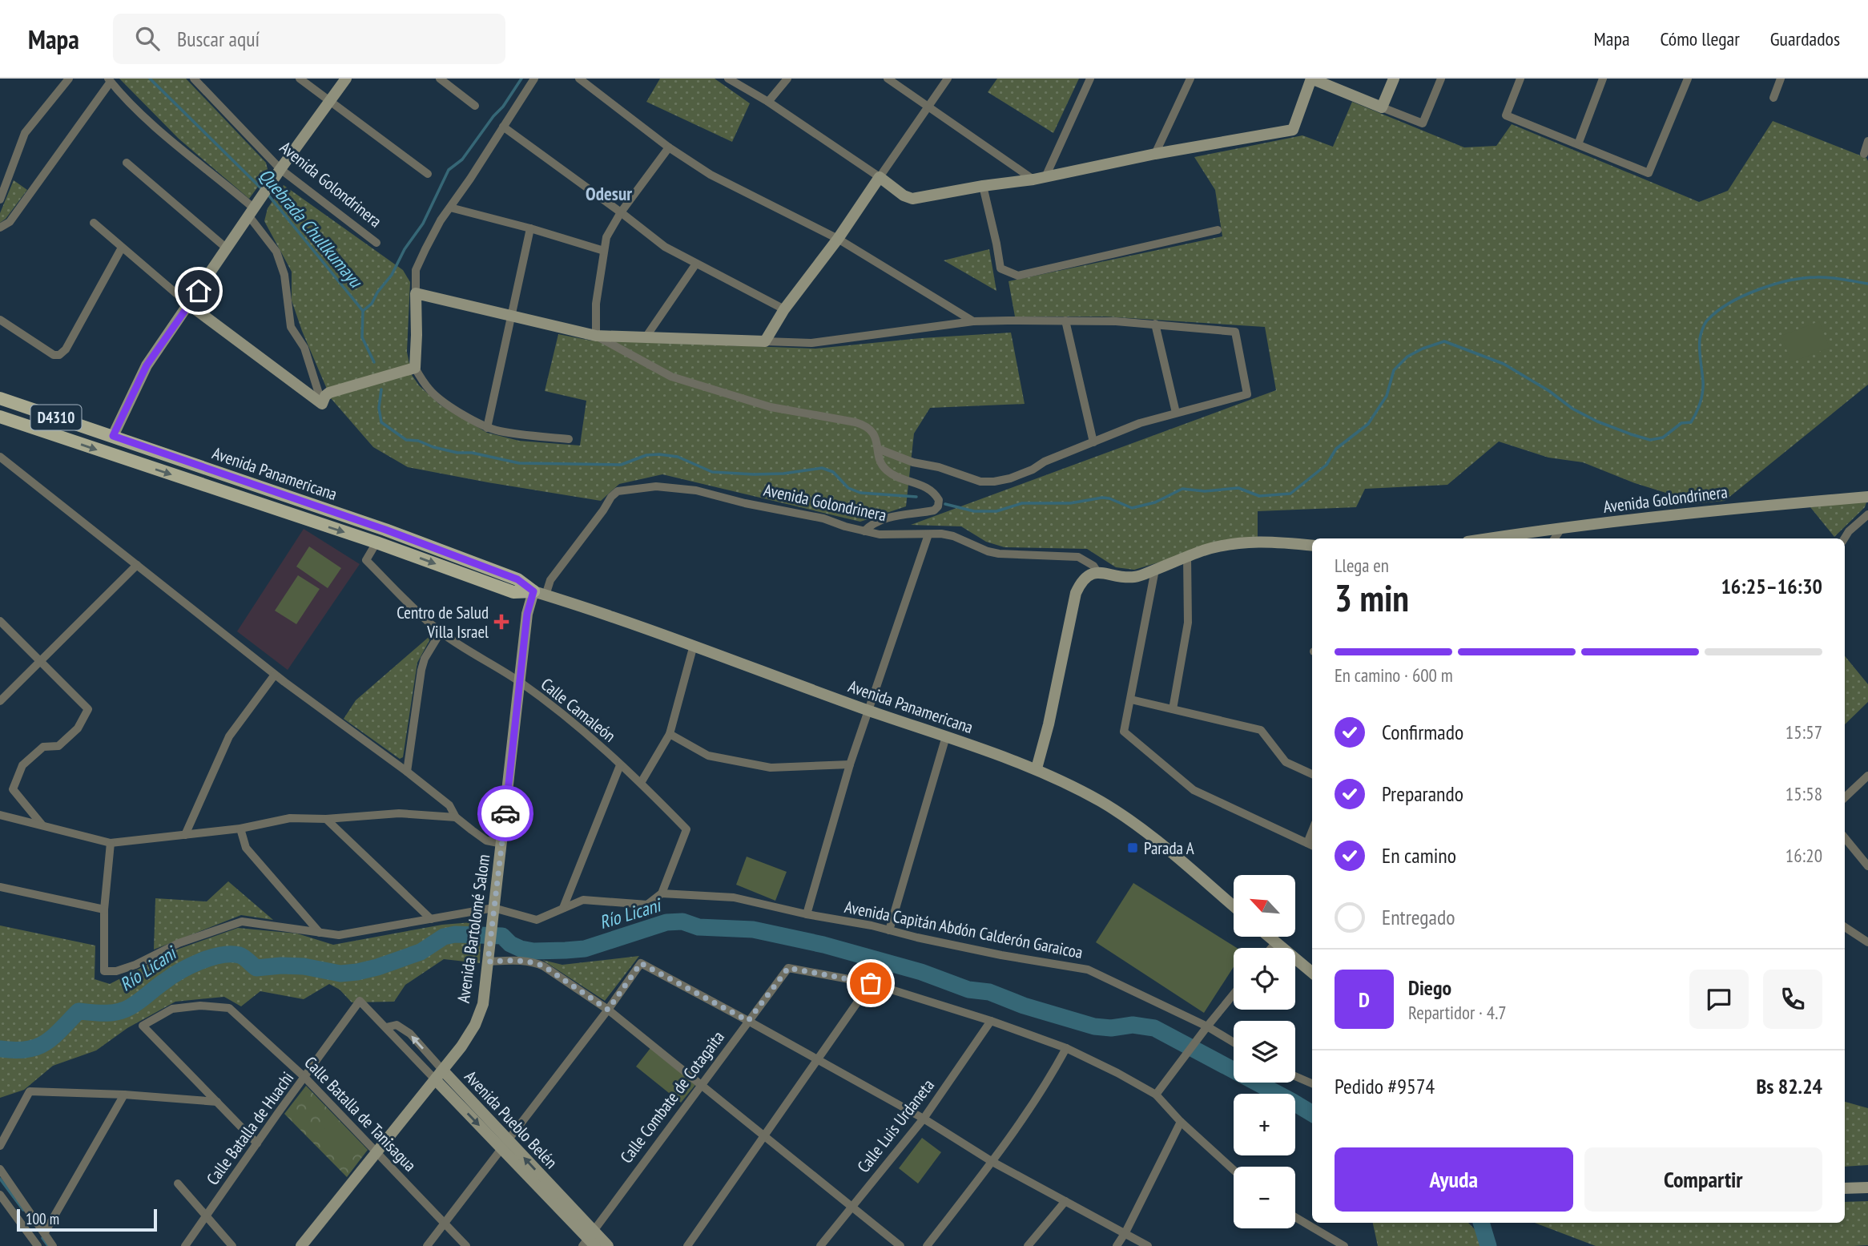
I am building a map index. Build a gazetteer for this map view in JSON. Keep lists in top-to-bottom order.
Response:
{
  "streets": {
    "main road": ["D4310", "Avenida Panamericana"],
    "street": [
      "Avenida Golondrinera",
      "Calle Camaleón",
      "Avenida Bartolomé Salom",
      "Avenida Capitán Abdón Calderón Garaicoa",
      "Calle Combate de Cotagaita",
      "Calle Batalla de Tanisagua",
      "Avenida Pueblo Belén",
      "Calle Luis Urdaneta",
      "Calle Batalla de Huachi"
    ]
  },
  "crossings": [
    ["Avenida Golondrinera", "Avenida Panamericana"],
    ["Avenida Golondrinera", "Avenida Bartolomé Salom"],
    ["Avenida Panamericana", "Calle Camaleón"],
    ["Avenida Panamericana", "Avenida Bartolomé Salom"],
    ["Calle Camaleón", "Avenida Bartolomé Salom"],
    ["Calle Camaleón", "Avenida Capitán Abdón Calderón Garaicoa"],
    ["Avenida Bartolomé Salom", "Avenida Capitán Abdón Calderón Garaicoa"],
    ["Avenida Bartolomé Salom", "Calle Batalla de Tanisagua"],
    ["Avenida Bartolomé Salom", "Avenida Pueblo Belén"],
    ["Calle Combate de Cotagaita", "Avenida Pueblo Belén"],
    ["Calle Batalla de Tanisagua", "Calle Batalla de Huachi"],
    ["Avenida Pueblo Belén", "Calle Batalla de Huachi"]
  ],
  "districts": ["Odesur"],
  "water": ["Quebrada Chullkumayu", "Río Licani"],
  "places": {
    "health": ["Centro de Salud Villa Israel"],
    "transit": ["Parada A"]
  },
  "scale_bar": "100 m",
  "north": "top left",
  "page": {
    "header": "Mapa",
    "search": "Buscar aquí",
    "nav": ["Mapa", "Cómo llegar", "Guardados"],
    "heading": ["3 min", "Llega en", "16:25–16:30"],
    "panel": [
      "Diego",
      "Repartidor · 4.7",
      "Pedido #9574",
      "Bs 82.24"
    ],
    "bar": "En camino · 600 m",
    "list": [
      ["Confirmado", "15:57"],
      ["Preparando", "15:58"],
      ["En camino", "16:20"],
      "Entregado"
    ],
    "map_buttons": ["+", "−"],
    "round": "D",
    "buttons": ["Ayuda", "Compartir"],
    "scale": "100 m"
  }
}
